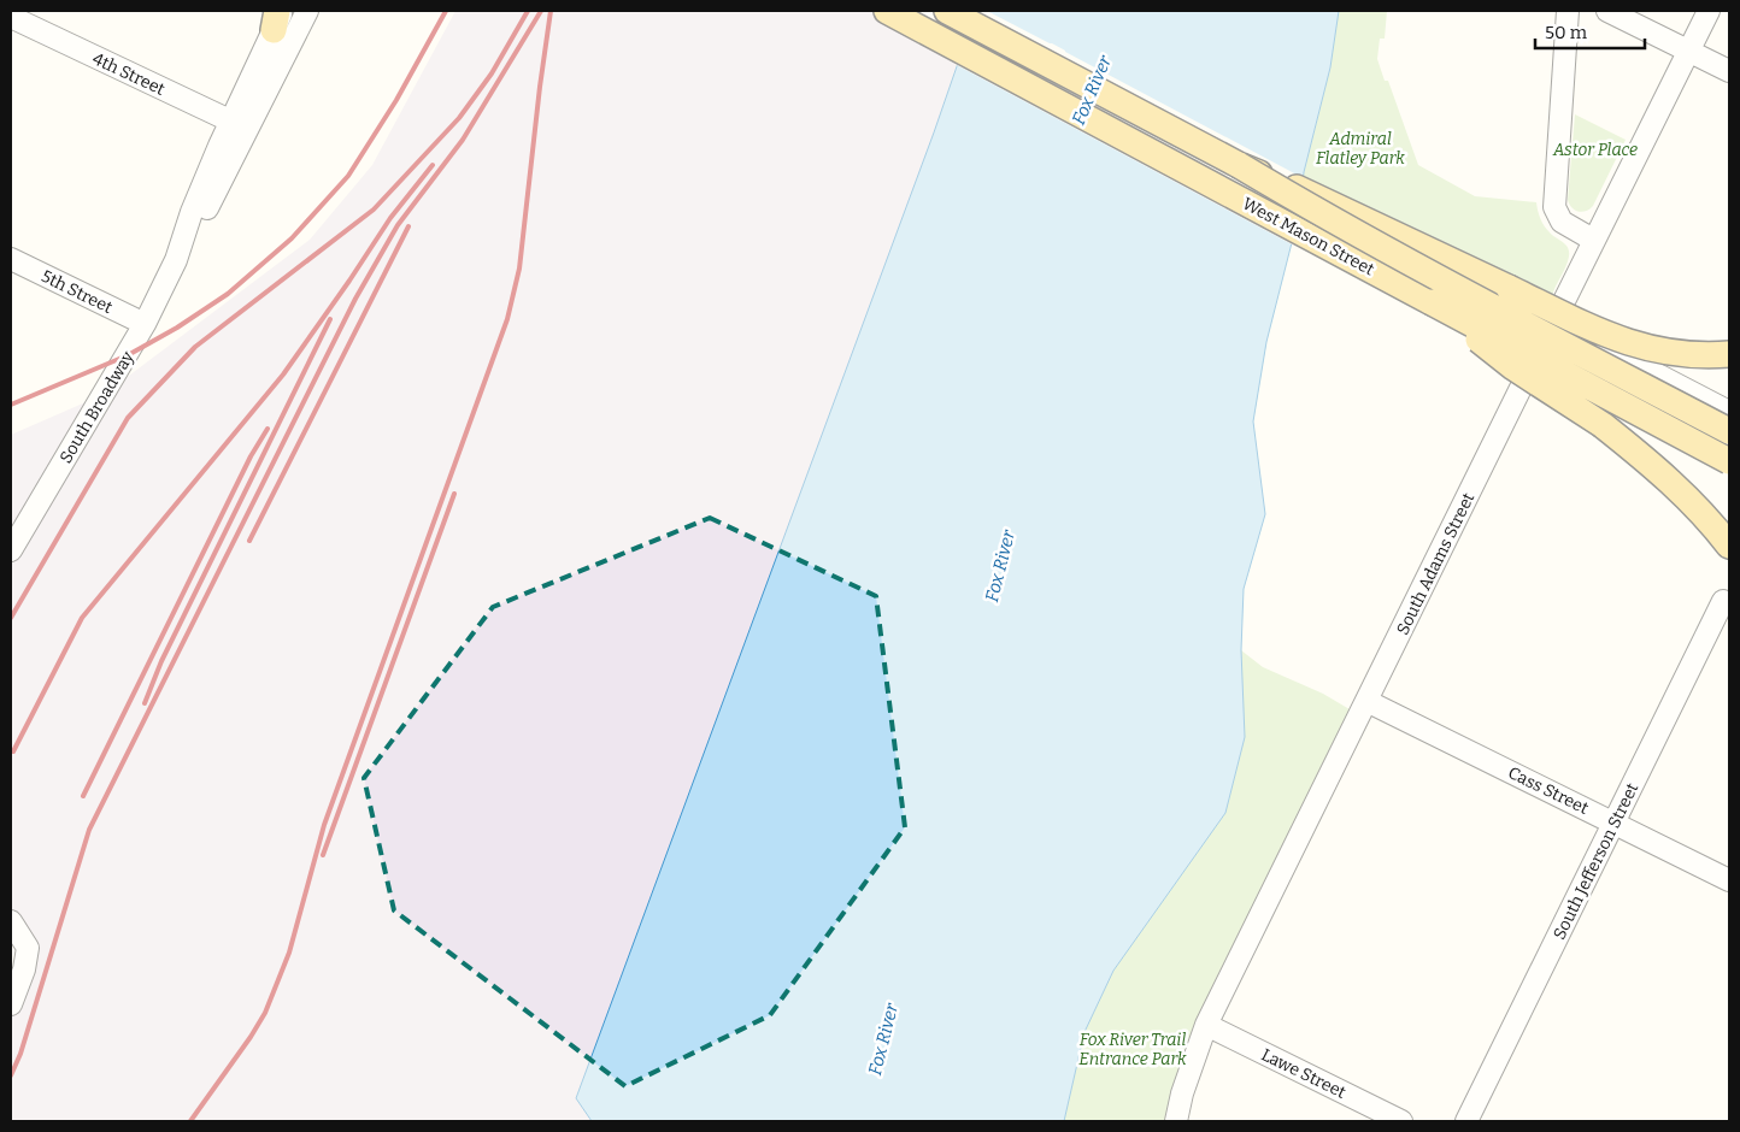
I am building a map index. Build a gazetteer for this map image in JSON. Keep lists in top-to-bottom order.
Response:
{
  "streets": {
    "main road": ["West Mason Street"],
    "street": [
      "4th Street",
      "5th Street",
      "South Broadway",
      "South Adams Street",
      "Cass Street",
      "South Jefferson Street",
      "Lawe Street"
    ]
  },
  "crossings": [
    ["4th Street", "South Broadway"],
    ["5th Street", "South Broadway"],
    ["South Adams Street", "Cass Street"],
    ["South Adams Street", "Lawe Street"],
    ["Cass Street", "South Jefferson Street"]
  ],
  "water": ["Fox River"],
  "parks": ["Admiral Flatley Park", "Astor Place", "Fox River Trail Entrance Park"],
  "scale_bar": "50 m"
}
